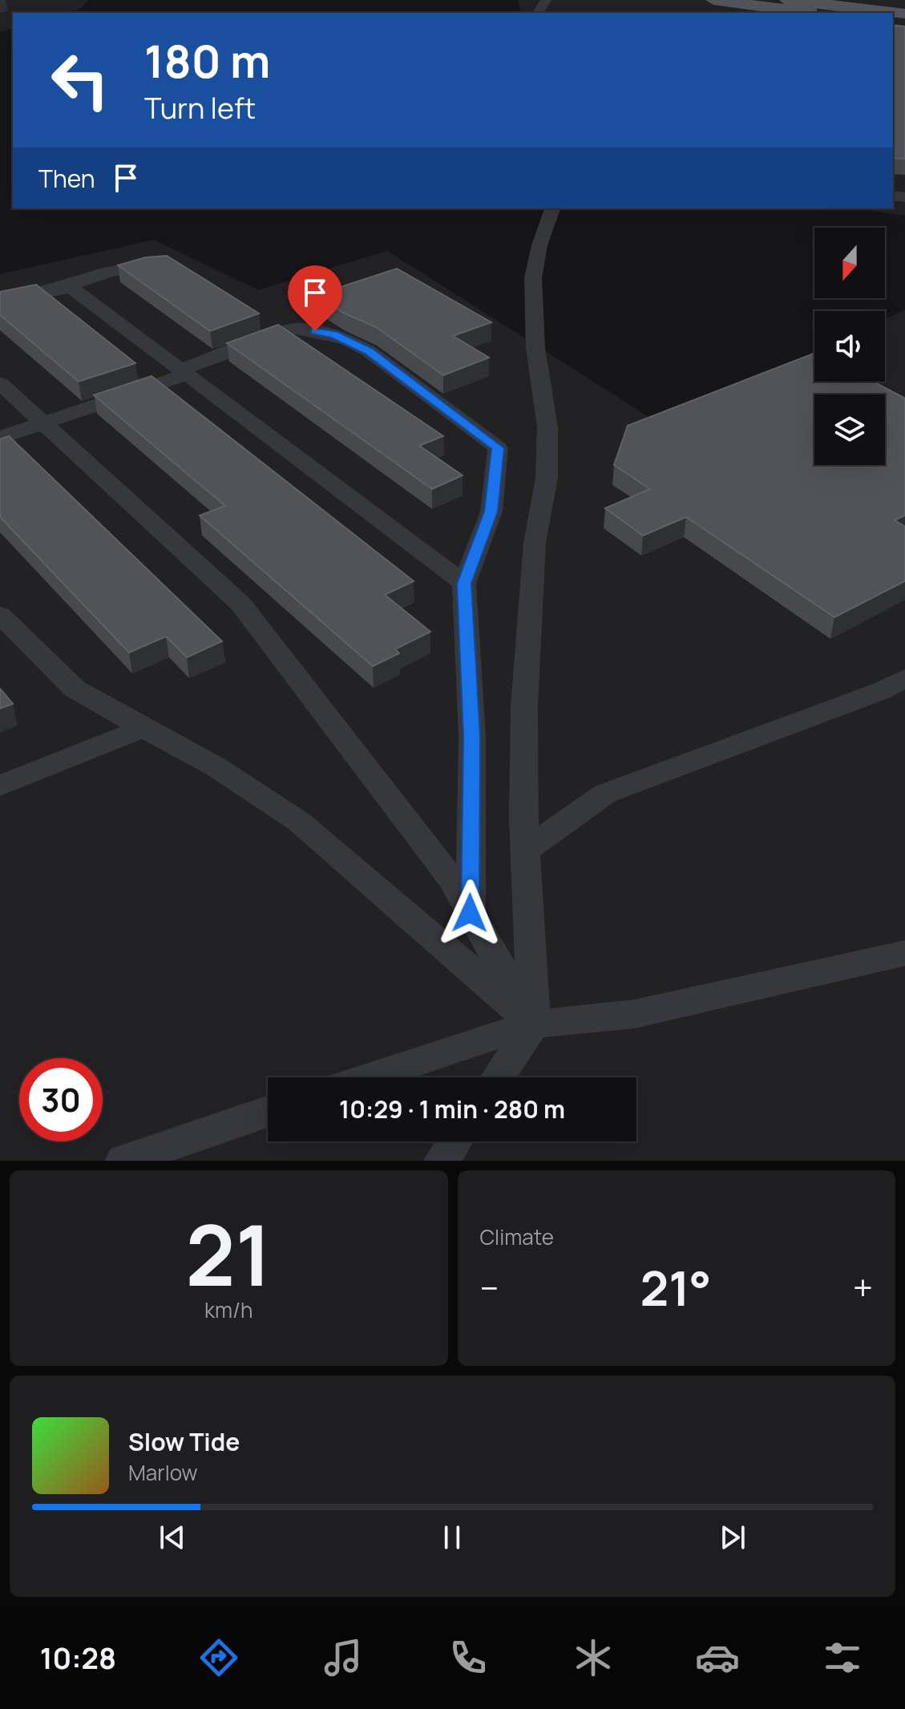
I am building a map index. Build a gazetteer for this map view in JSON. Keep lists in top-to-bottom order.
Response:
{
  "north": "bottom",
  "page": {
    "turn": ["180 m", "Turn left"],
    "then": "Then",
    "limit": "30",
    "trip": "10:29 · 1 min · 280 m",
    "tile": [
      ["21", "km/h"],
      "Climate"
    ],
    "heat": ["−", "21°", "+"],
    "song": ["Slow Tide", "Marlow"],
    "tabs": "10:28"
  }
}
